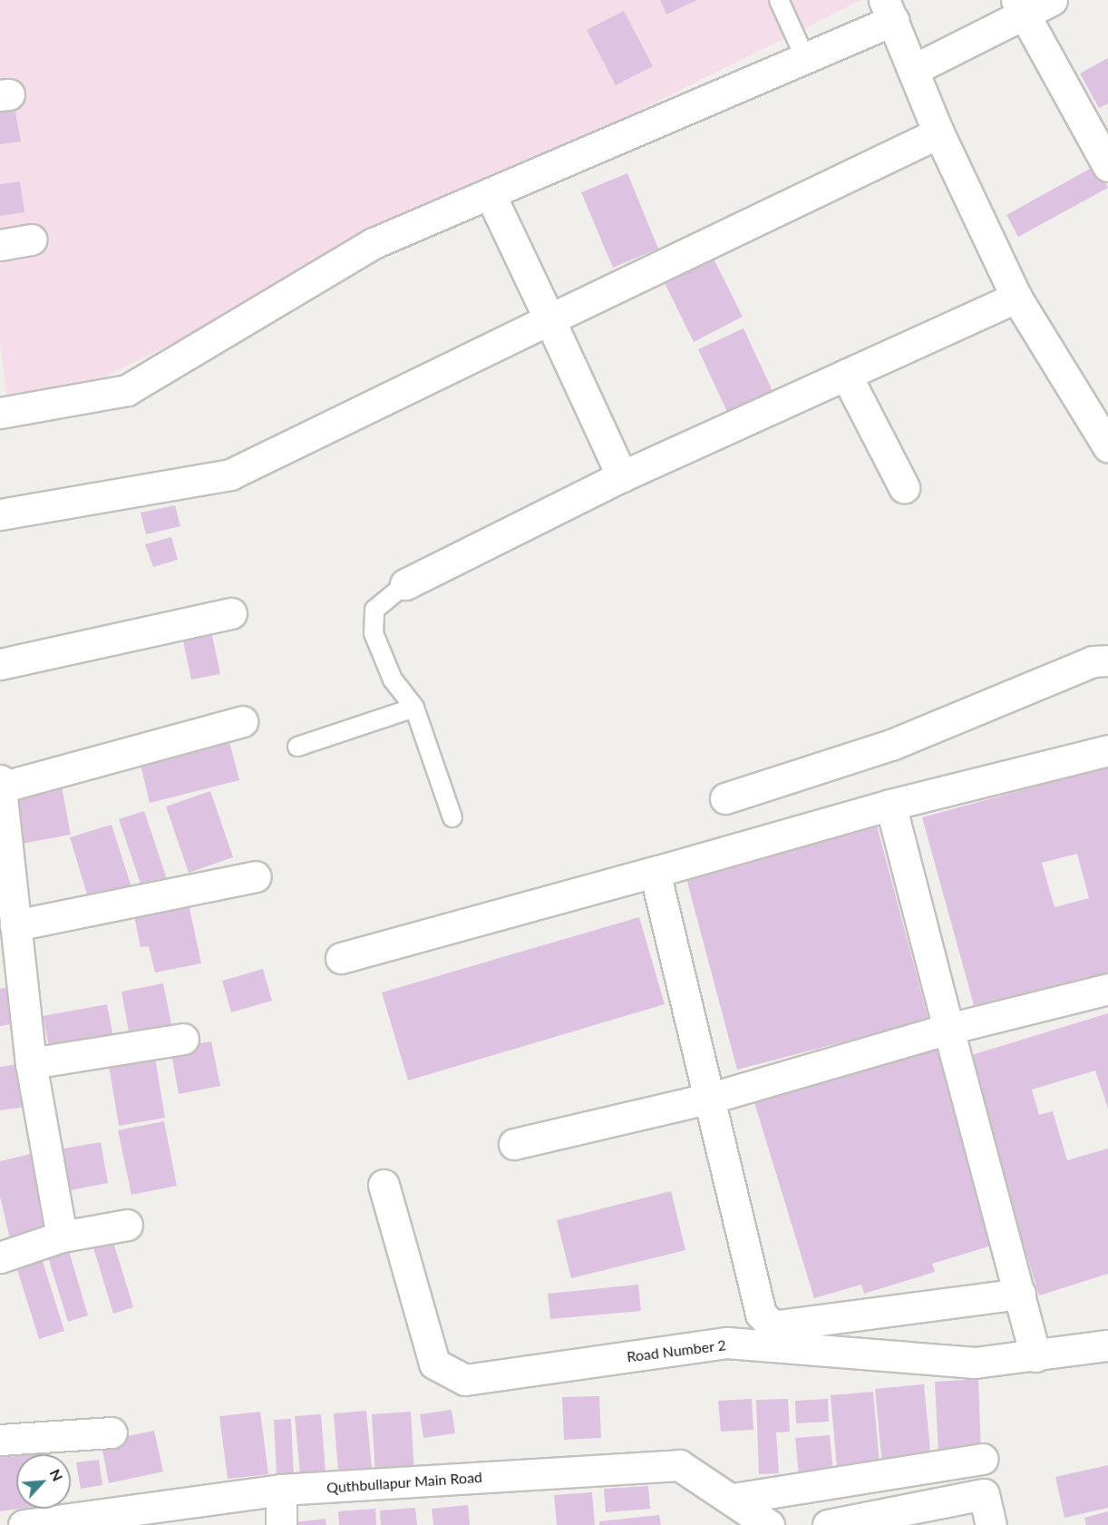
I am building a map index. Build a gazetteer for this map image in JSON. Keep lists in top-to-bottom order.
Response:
{
  "streets": {
    "street": ["Road Number 2", "Quthbullapur Main Road"]
  },
  "north": "top right"
}
